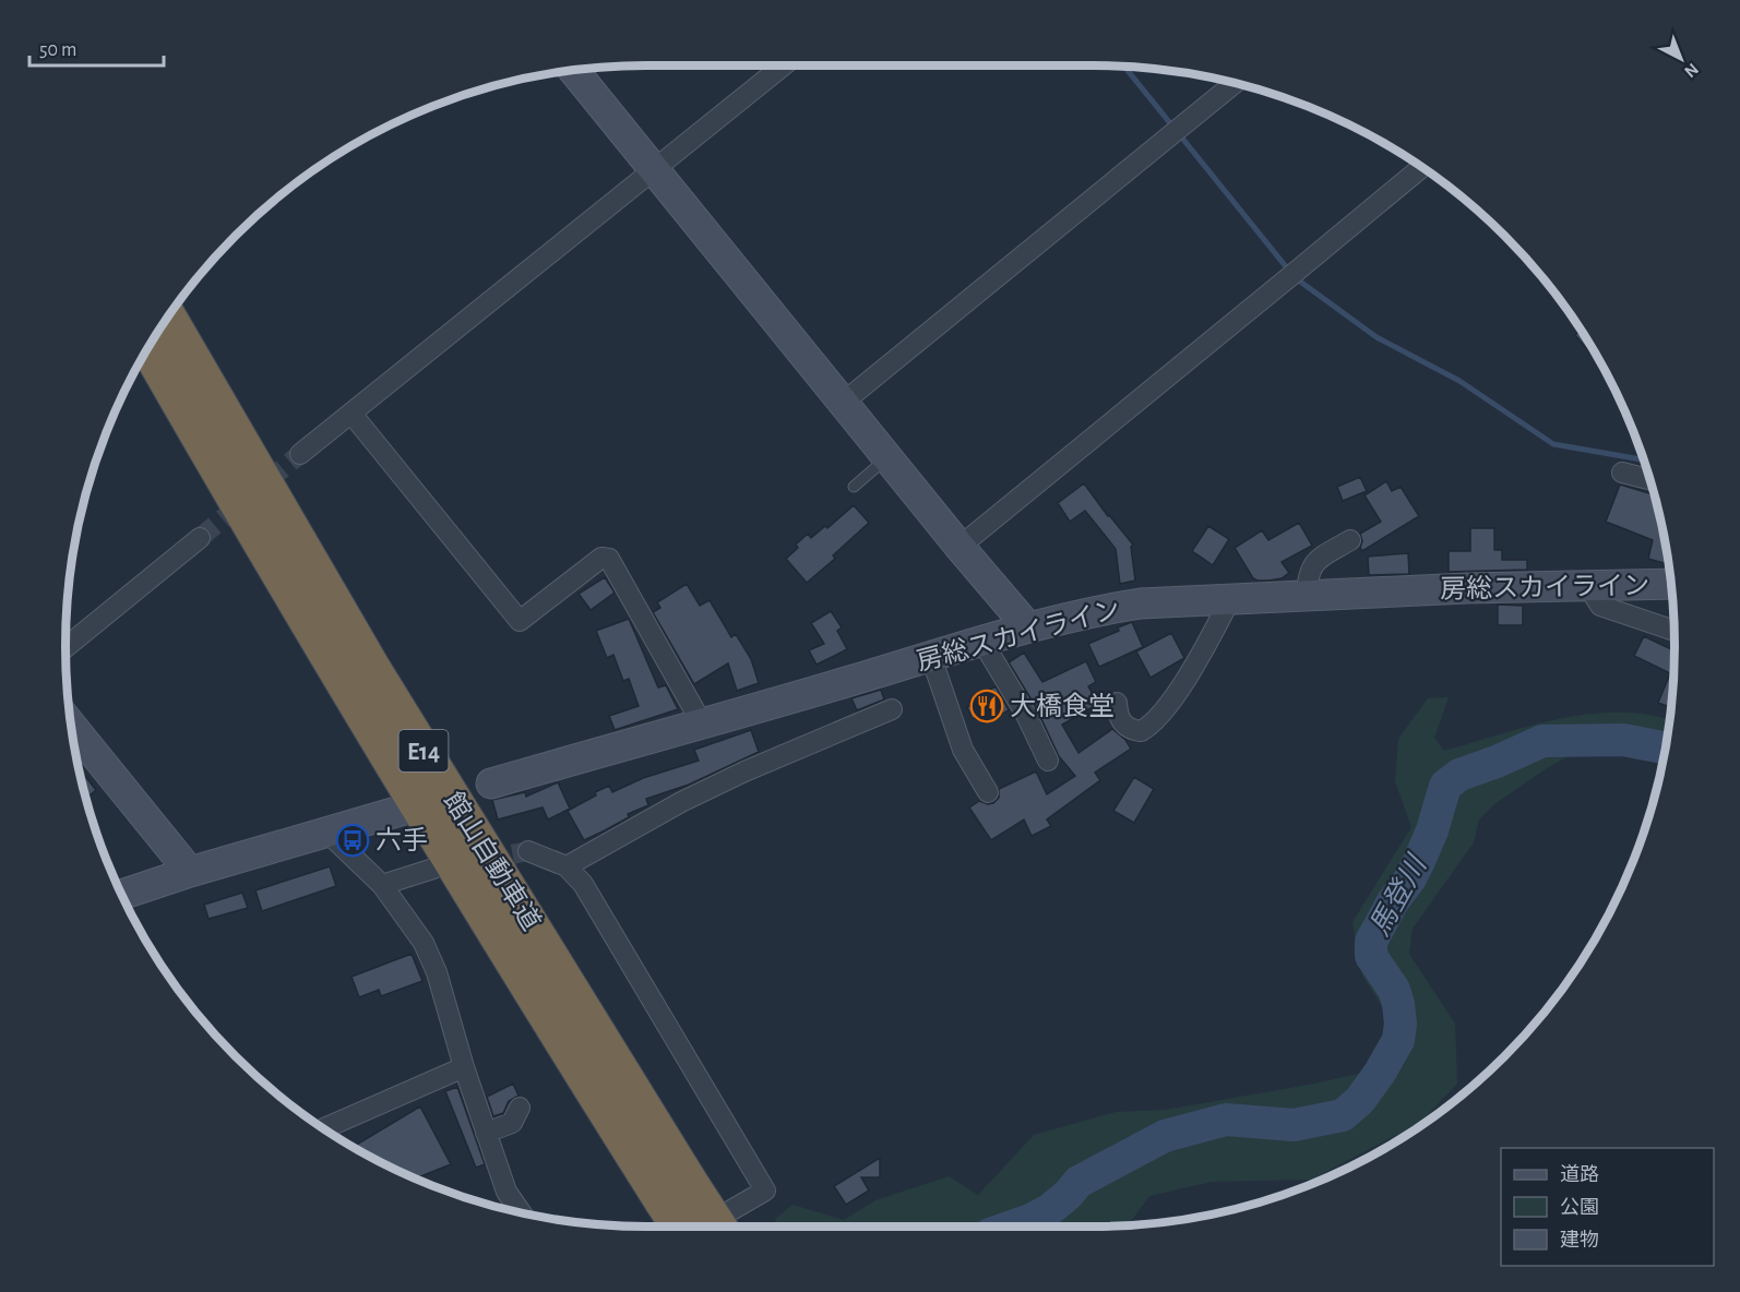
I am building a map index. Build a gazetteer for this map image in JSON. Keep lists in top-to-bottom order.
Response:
{
  "streets": {
    "highway": ["E14", "館山自動車道"],
    "main road": ["房総スカイライン"]
  },
  "water": ["馬登川"],
  "places": {
    "restaurant": ["大橋食堂"],
    "bus stop": ["六手"]
  },
  "legend": ["道路", "公園", "建物"],
  "scale_bar": "50 m",
  "north": "bottom right"
}
